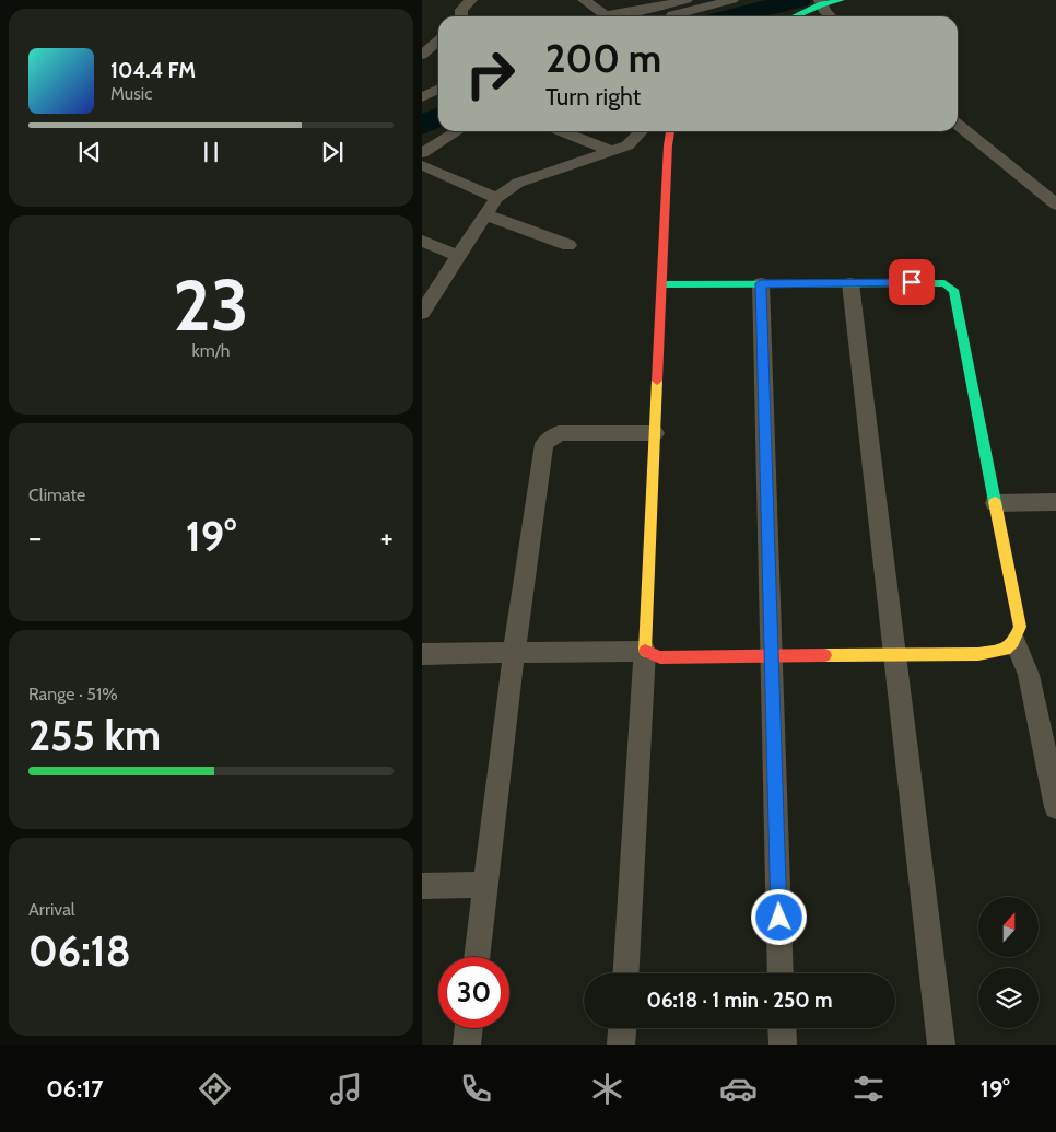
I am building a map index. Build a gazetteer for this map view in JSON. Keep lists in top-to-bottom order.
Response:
{
  "north": "top",
  "page": {
    "turn": ["200 m", "Turn right"],
    "song": ["104.4 FM", "Music"],
    "tile": [
      ["23", "km/h"],
      "Climate",
      ["Range · 51%", "255 km"],
      ["Arrival", "06:18"]
    ],
    "heat": ["−", "19°", "+"],
    "limit": "30",
    "trip": "06:18 · 1 min · 250 m",
    "tabs": ["06:17", "19°"]
  }
}
